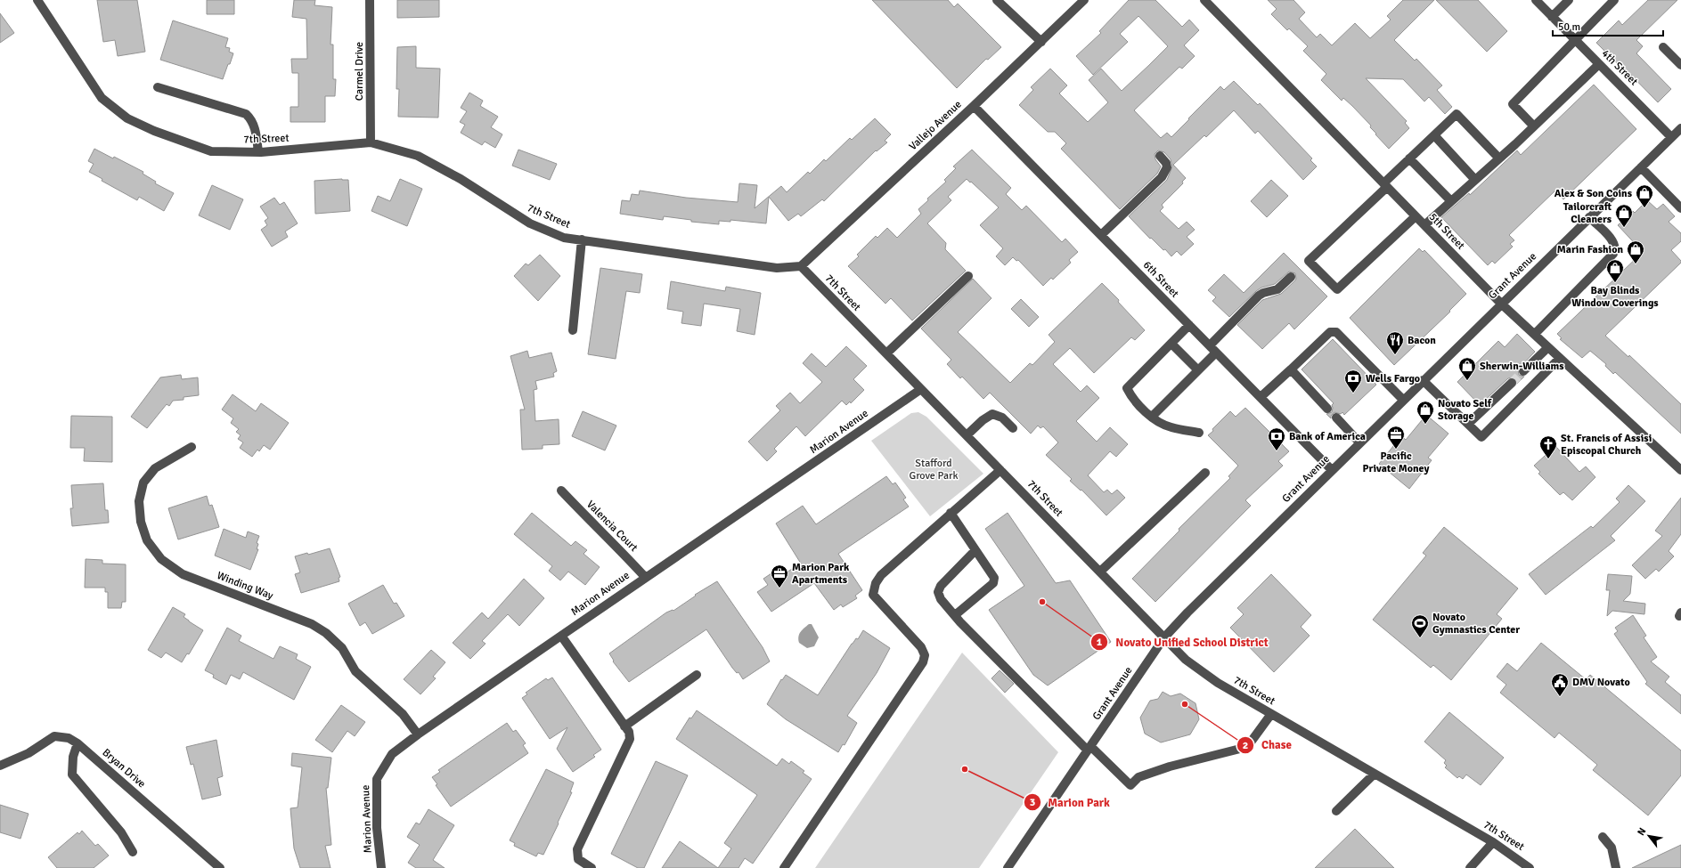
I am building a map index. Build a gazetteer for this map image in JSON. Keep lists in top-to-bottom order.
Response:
{
  "streets": {
    "street": [
      "4th Street",
      "Carmel Drive",
      "Vallejo Avenue",
      "7th Street",
      "5th Street",
      "Grant Avenue",
      "6th Street",
      "Marion Avenue",
      "Valencia Court",
      "Winding Way",
      "Bryan Drive"
    ]
  },
  "crossings": [
    ["4th Street", "Grant Avenue"],
    ["Carmel Drive", "7th Street"],
    ["Vallejo Avenue", "7th Street"],
    ["Vallejo Avenue", "6th Street"],
    ["7th Street", "Grant Avenue"],
    ["7th Street", "Marion Avenue"],
    ["5th Street", "Grant Avenue"],
    ["Grant Avenue", "6th Street"],
    ["Marion Avenue", "Valencia Court"],
    ["Marion Avenue", "Winding Way"]
  ],
  "parks": ["Stafford Grove Park"],
  "places": {
    "shop": [
      "Alex & Son Coins",
      "Tailorcraft Cleaners",
      "Marin Fashion",
      "Bay Blinds Window Coverings",
      "Sherwin-Williams",
      "Novato Self Storage"
    ],
    "restaurant": ["Bacon"],
    "bank": ["Wells Fargo", "Bank of America"],
    "office": ["Pacific Private Money", "Marion Park Apartments"],
    "church": ["St. Francis of Assisi Episcopal Church"],
    "other": ["Novato Unified School District", "Chase", "Marion Park"],
    "sports": ["Novato Gymnastics Center"],
    "public building": ["DMV Novato"]
  },
  "scale_bar": "50 m",
  "north": "top left"
}
